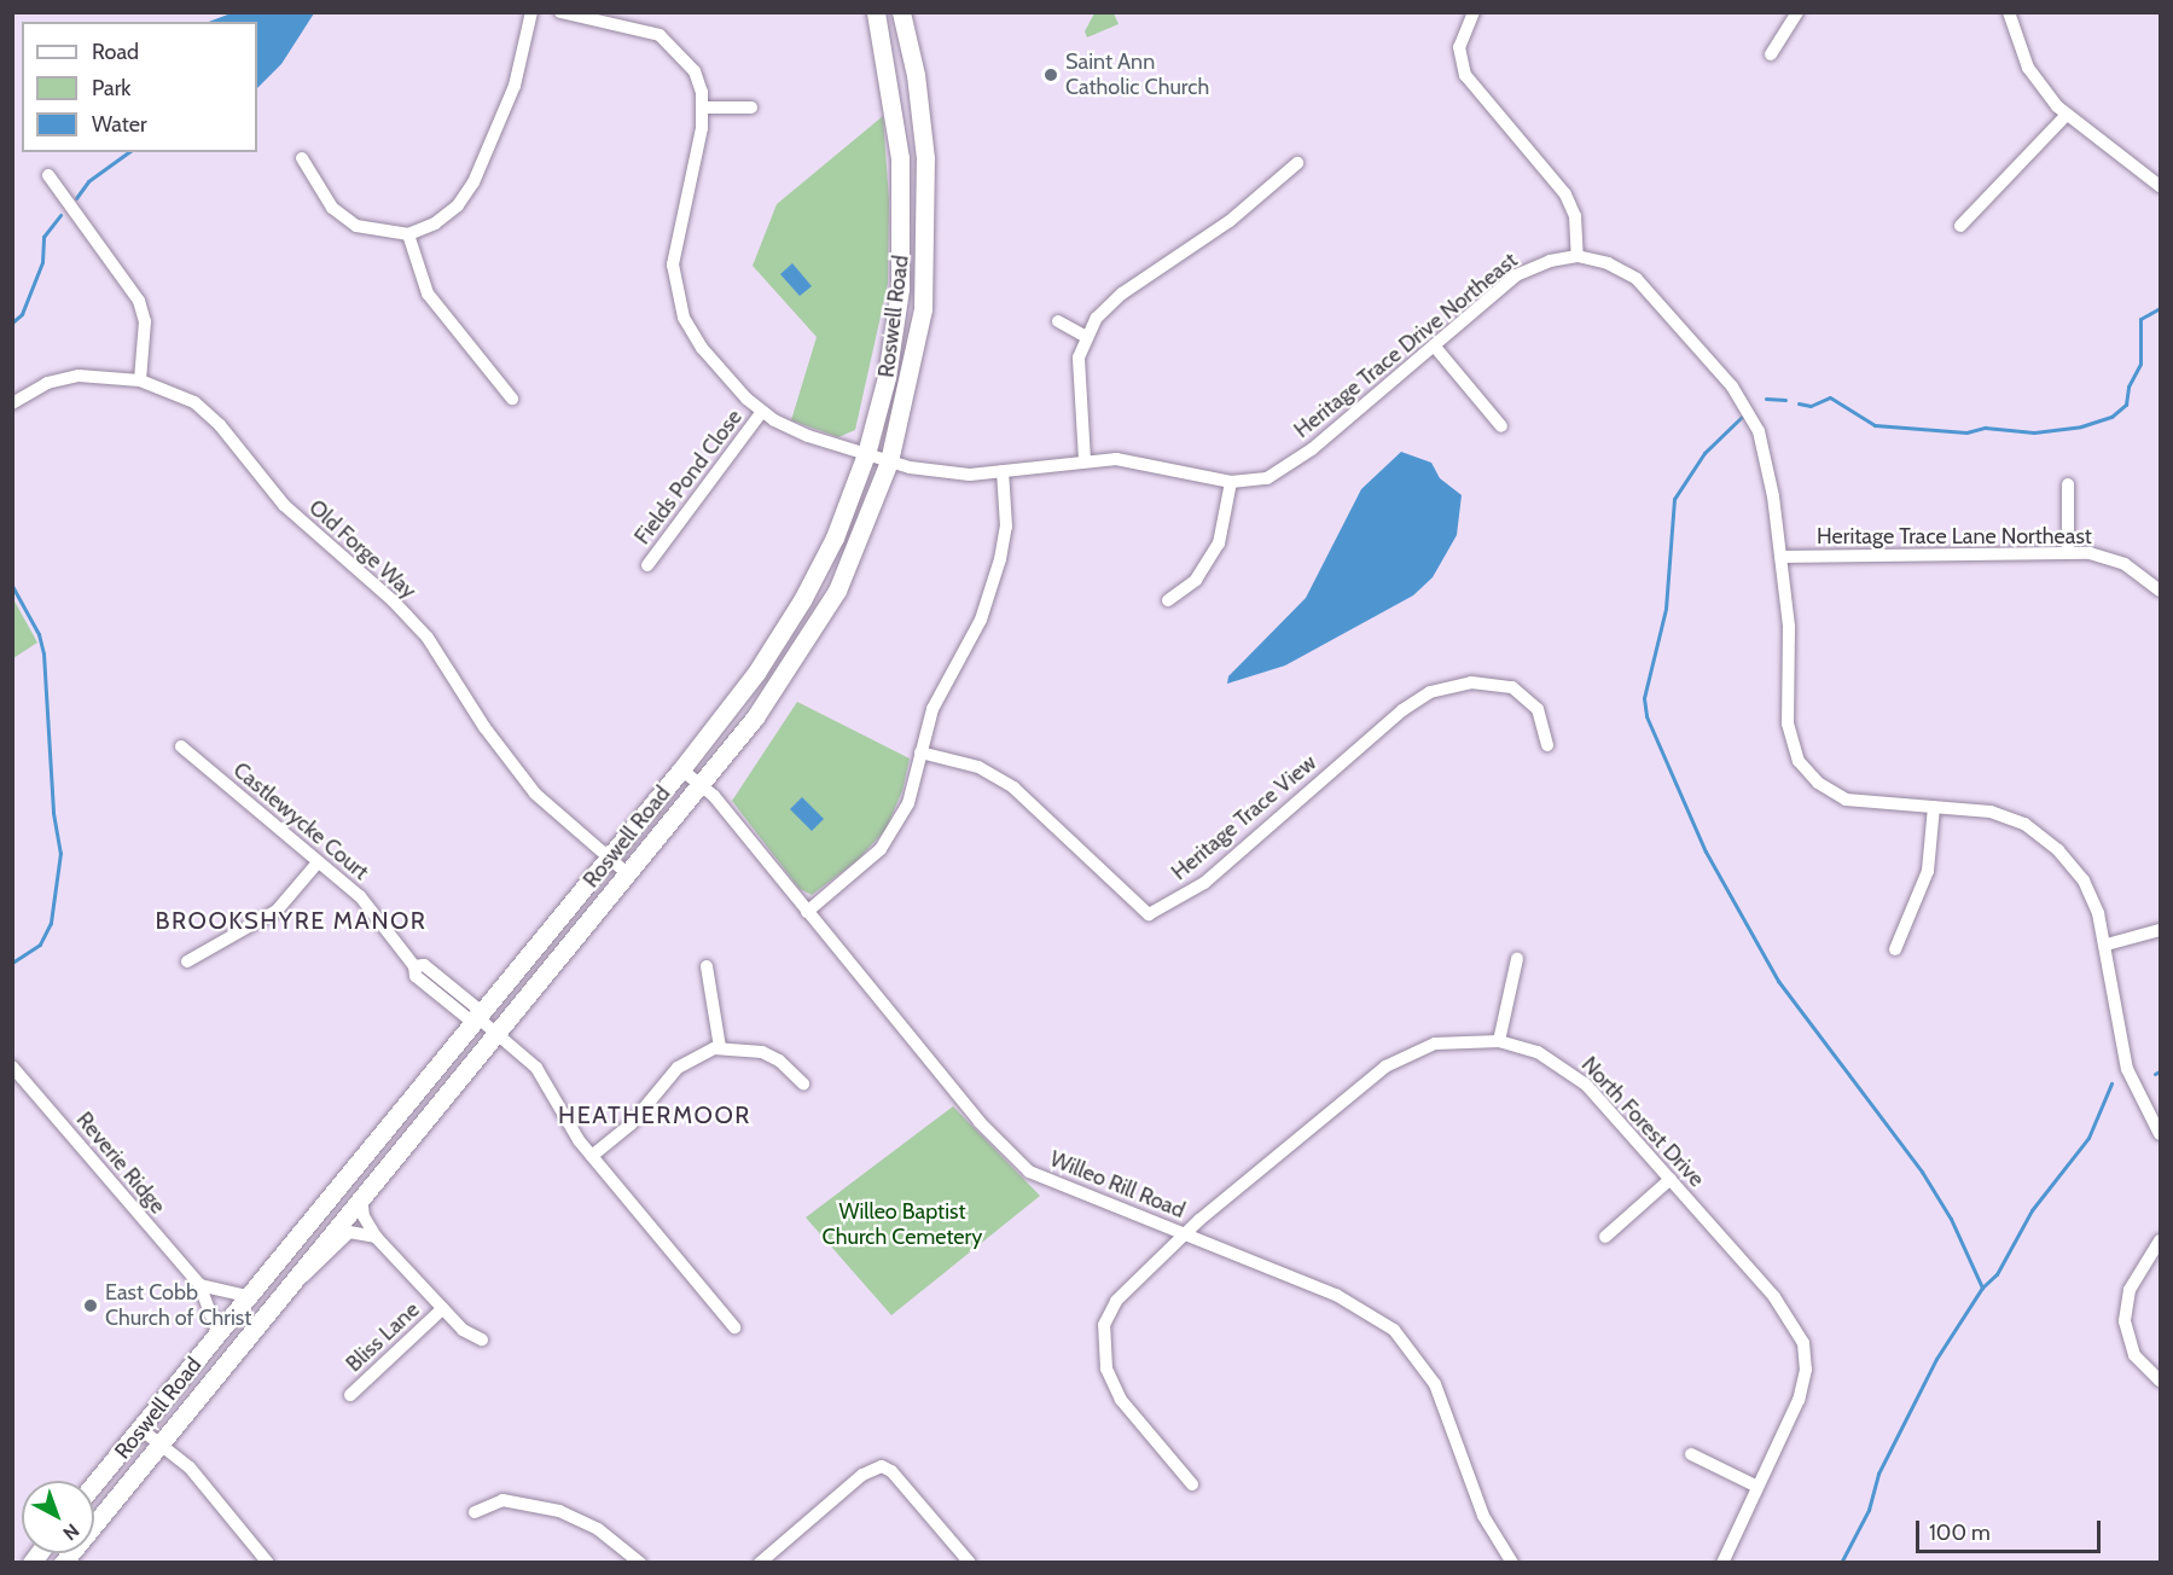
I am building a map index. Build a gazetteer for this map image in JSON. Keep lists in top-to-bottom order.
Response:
{
  "streets": {
    "highway": ["Roswell Road"],
    "street": [
      "Heritage Trace Drive Northeast",
      "Fields Pond Close",
      "Heritage Trace Lane Northeast",
      "Old Forge Way",
      "Heritage Trace View",
      "Castlewycke Court",
      "North Forest Drive",
      "Reverie Ridge",
      "Willeo Rill Road",
      "Bliss Lane"
    ]
  },
  "crossings": [
    ["Roswell Road", "Heritage Trace Drive Northeast"],
    ["Roswell Road", "Old Forge Way"],
    ["Roswell Road", "Castlewycke Court"],
    ["Roswell Road", "Reverie Ridge"],
    ["Roswell Road", "Willeo Rill Road"],
    ["Roswell Road", "Bliss Lane"],
    ["Heritage Trace Drive Northeast", "Fields Pond Close"],
    ["Heritage Trace Drive Northeast", "Heritage Trace Lane Northeast"],
    ["North Forest Drive", "Willeo Rill Road"]
  ],
  "districts": ["BROOKSHYRE MANOR", "HEATHERMOOR"],
  "parks": ["Willeo Baptist Church Cemetery"],
  "places": ["Saint Ann Catholic Church", "East Cobb Church of Christ"],
  "legend": ["Road", "Park", "Water"],
  "scale_bar": "100 m",
  "north": "bottom right"
}
